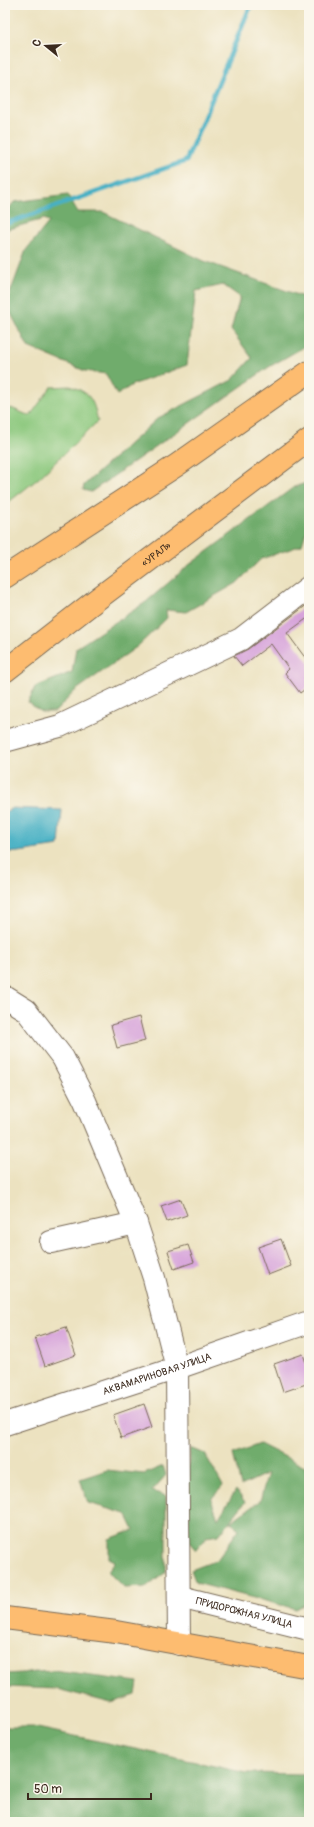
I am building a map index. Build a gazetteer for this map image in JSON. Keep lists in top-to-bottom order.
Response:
{
  "streets": {
    "main road": ["«УРАЛ»"],
    "street": ["АКВАМАРИНОВАЯ УЛИЦА", "ПРИДОРОЖНАЯ УЛИЦА"]
  },
  "scale_bar": "50 m",
  "north": "left"
}
